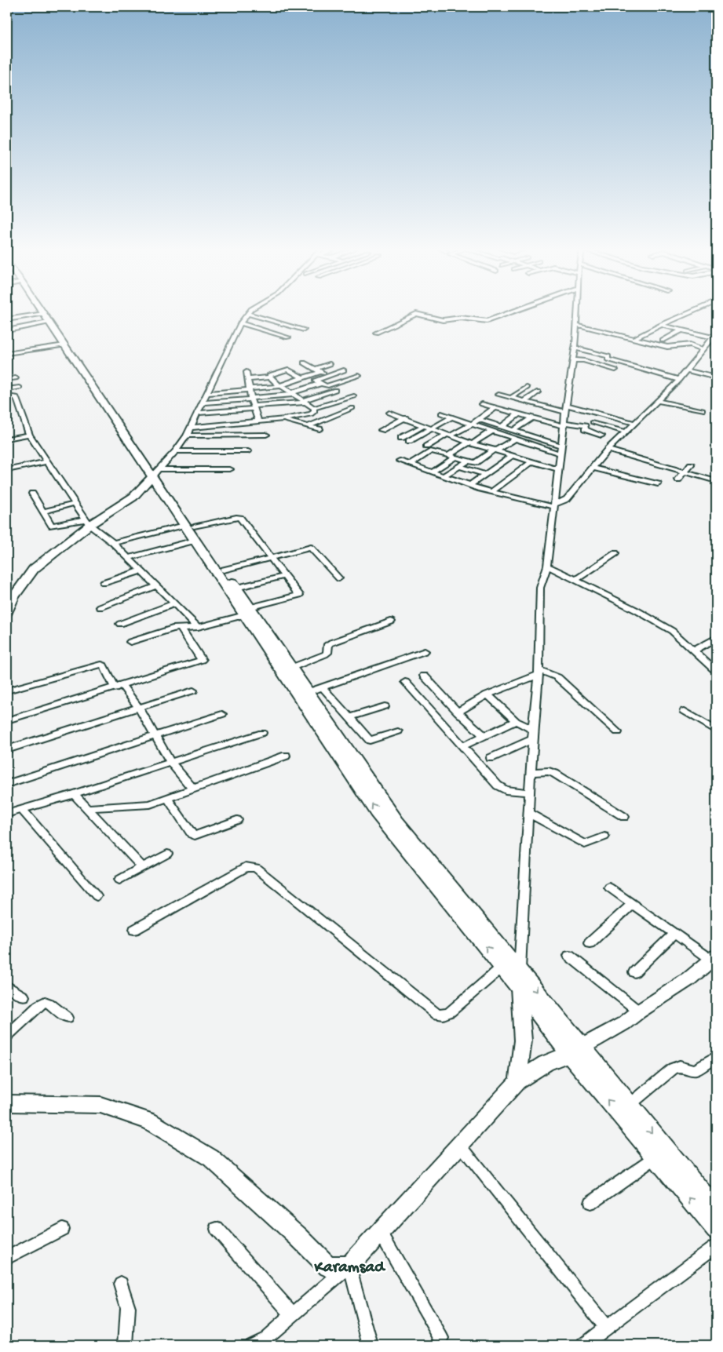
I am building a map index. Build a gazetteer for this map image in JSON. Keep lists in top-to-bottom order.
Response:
{
  "districts": ["Karamsad"]
}
